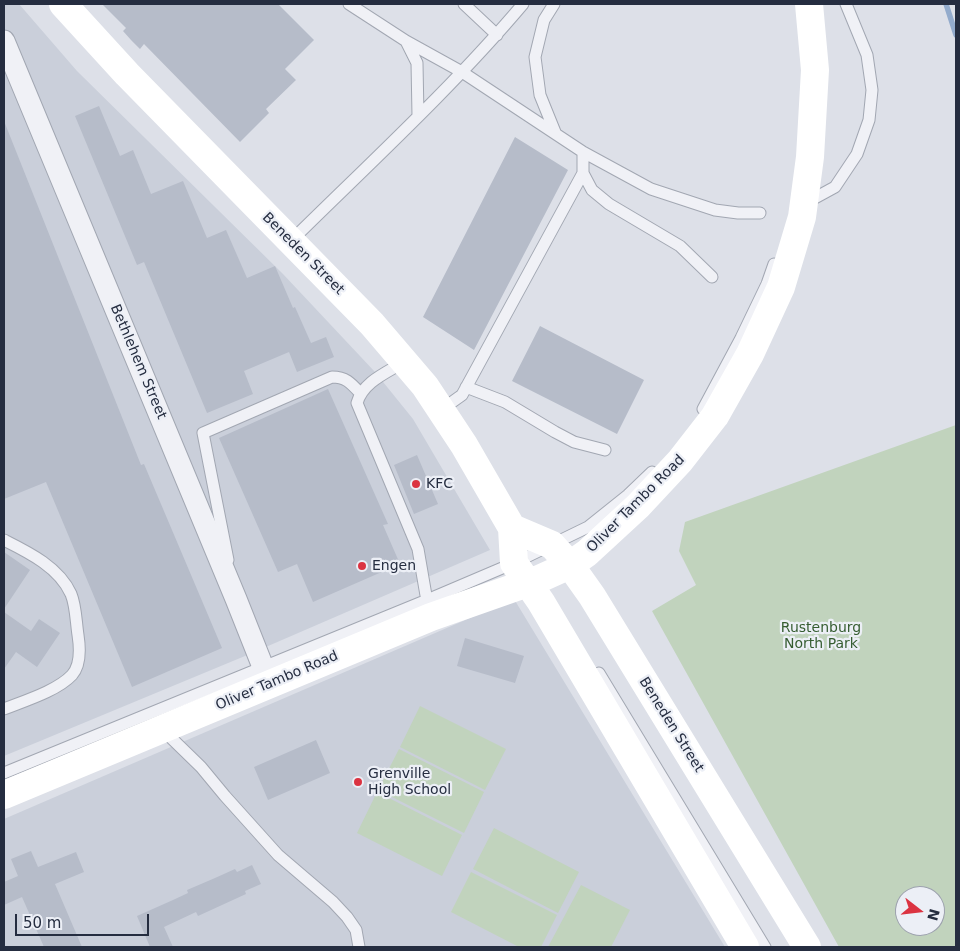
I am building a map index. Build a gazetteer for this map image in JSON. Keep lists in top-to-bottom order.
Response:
{
  "streets": {
    "main road": ["Beneden Street", "Oliver Tambo Road"],
    "street": ["Bethlehem Street"]
  },
  "crossings": [
    ["Beneden Street", "Oliver Tambo Road"],
    ["Bethlehem Street", "Oliver Tambo Road"]
  ],
  "parks": ["Rustenburg North Park"],
  "places": ["KFC", "Engen", "Grenville High School"],
  "scale_bar": "50 m",
  "north": "right"
}
